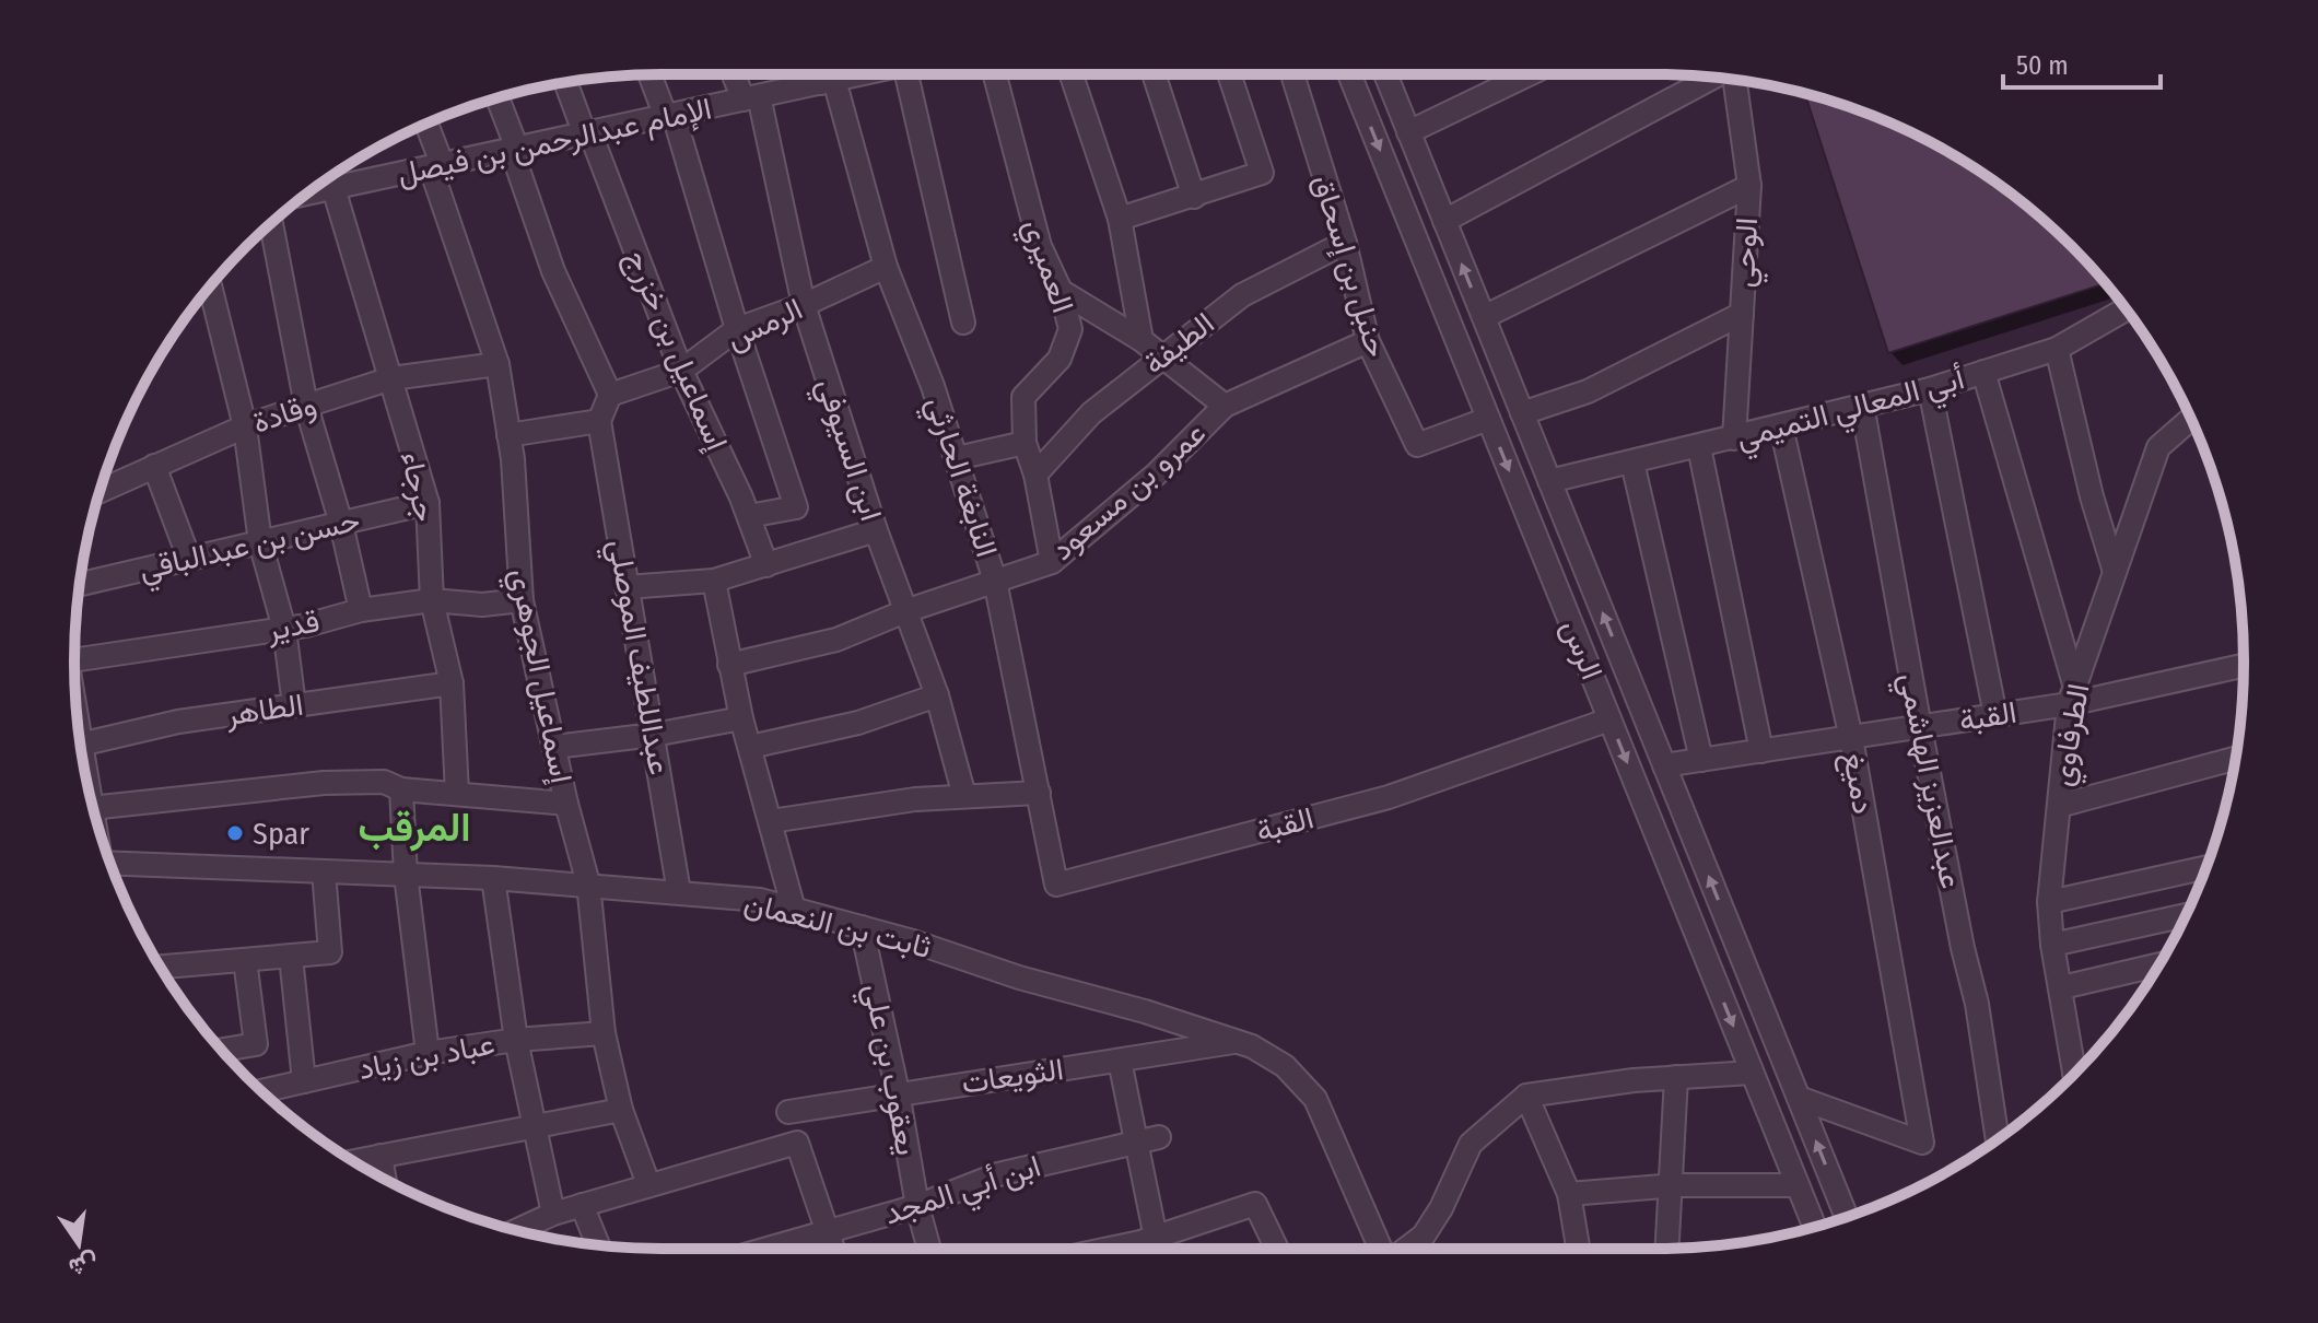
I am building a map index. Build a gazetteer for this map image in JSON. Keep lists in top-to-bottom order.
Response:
{
  "streets": {
    "street": [
      "الإمام عبدالرحمن بن فيصل",
      "الوحي",
      "العميري",
      "حنبل بن إسحاق",
      "الرمس",
      "الطيفة",
      "إسماعيل بن خزرج",
      "أبي المعالي التميمي",
      "وقادة",
      "ابن السيوفي",
      "النابغة الحارثي",
      "جرجاء",
      "عمرو بن مسعود",
      "حسن بن عبدالباقي",
      "قدير",
      "الرس",
      "عبداللطيف الموصلي",
      "إسماعيل الجوهري",
      "الطاهر",
      "القبة",
      "الطرفاوي",
      "عبدالعزيز الهاشمي",
      "دميغ",
      "ثابت بن النعمان",
      "عباد بن زياد",
      "يعقوب بن علي",
      "الثويعات",
      "ابن أبي المجد"
    ]
  },
  "crossings": [
    ["الإمام عبدالرحمن بن فيصل", "إسماعيل بن خزرج"],
    ["الإمام عبدالرحمن بن فيصل", "ابن السيوفي"],
    ["الإمام عبدالرحمن بن فيصل", "النابغة الحارثي"],
    ["الإمام عبدالرحمن بن فيصل", "جرجاء"],
    ["الإمام عبدالرحمن بن فيصل", "إسماعيل الجوهري"],
    ["الوحي", "أبي المعالي التميمي"],
    ["العميري", "الطيفة"],
    ["العميري", "عمرو بن مسعود"],
    ["حنبل بن إسحاق", "الطيفة"],
    ["حنبل بن إسحاق", "عمرو بن مسعود"],
    ["حنبل بن إسحاق", "الرس"],
    ["الرمس", "إسماعيل بن خزرج"],
    ["الرمس", "ابن السيوفي"],
    ["الرمس", "النابغة الحارثي"],
    ["أبي المعالي التميمي", "الرس"],
    ["أبي المعالي التميمي", "عبدالعزيز الهاشمي"],
    ["أبي المعالي التميمي", "دميغ"],
    ["وقادة", "جرجاء"],
    ["وقادة", "إسماعيل الجوهري"],
    ["ابن السيوفي", "عمرو بن مسعود"],
    ["النابغة الحارثي", "عمرو بن مسعود"],
    ["النابغة الحارثي", "القبة"],
    ["جرجاء", "حسن بن عبدالباقي"],
    ["جرجاء", "قدير"],
    ["جرجاء", "الطاهر"],
    ["قدير", "إسماعيل الجوهري"],
    ["الرس", "القبة"],
    ["الرس", "دميغ"],
    ["عبداللطيف الموصلي", "ثابت بن النعمان"],
    ["إسماعيل الجوهري", "ثابت بن النعمان"],
    ["إسماعيل الجوهري", "عباد بن زياد"],
    ["القبة", "الطرفاوي"],
    ["القبة", "عبدالعزيز الهاشمي"],
    ["القبة", "دميغ"],
    ["ثابت بن النعمان", "يعقوب بن علي"],
    ["ثابت بن النعمان", "الثويعات"],
    ["يعقوب بن علي", "الثويعات"],
    ["يعقوب بن علي", "ابن أبي المجد"]
  ],
  "districts": ["المرقب"],
  "places": ["Spar"],
  "scale_bar": "50 m",
  "north": "bottom"
}
